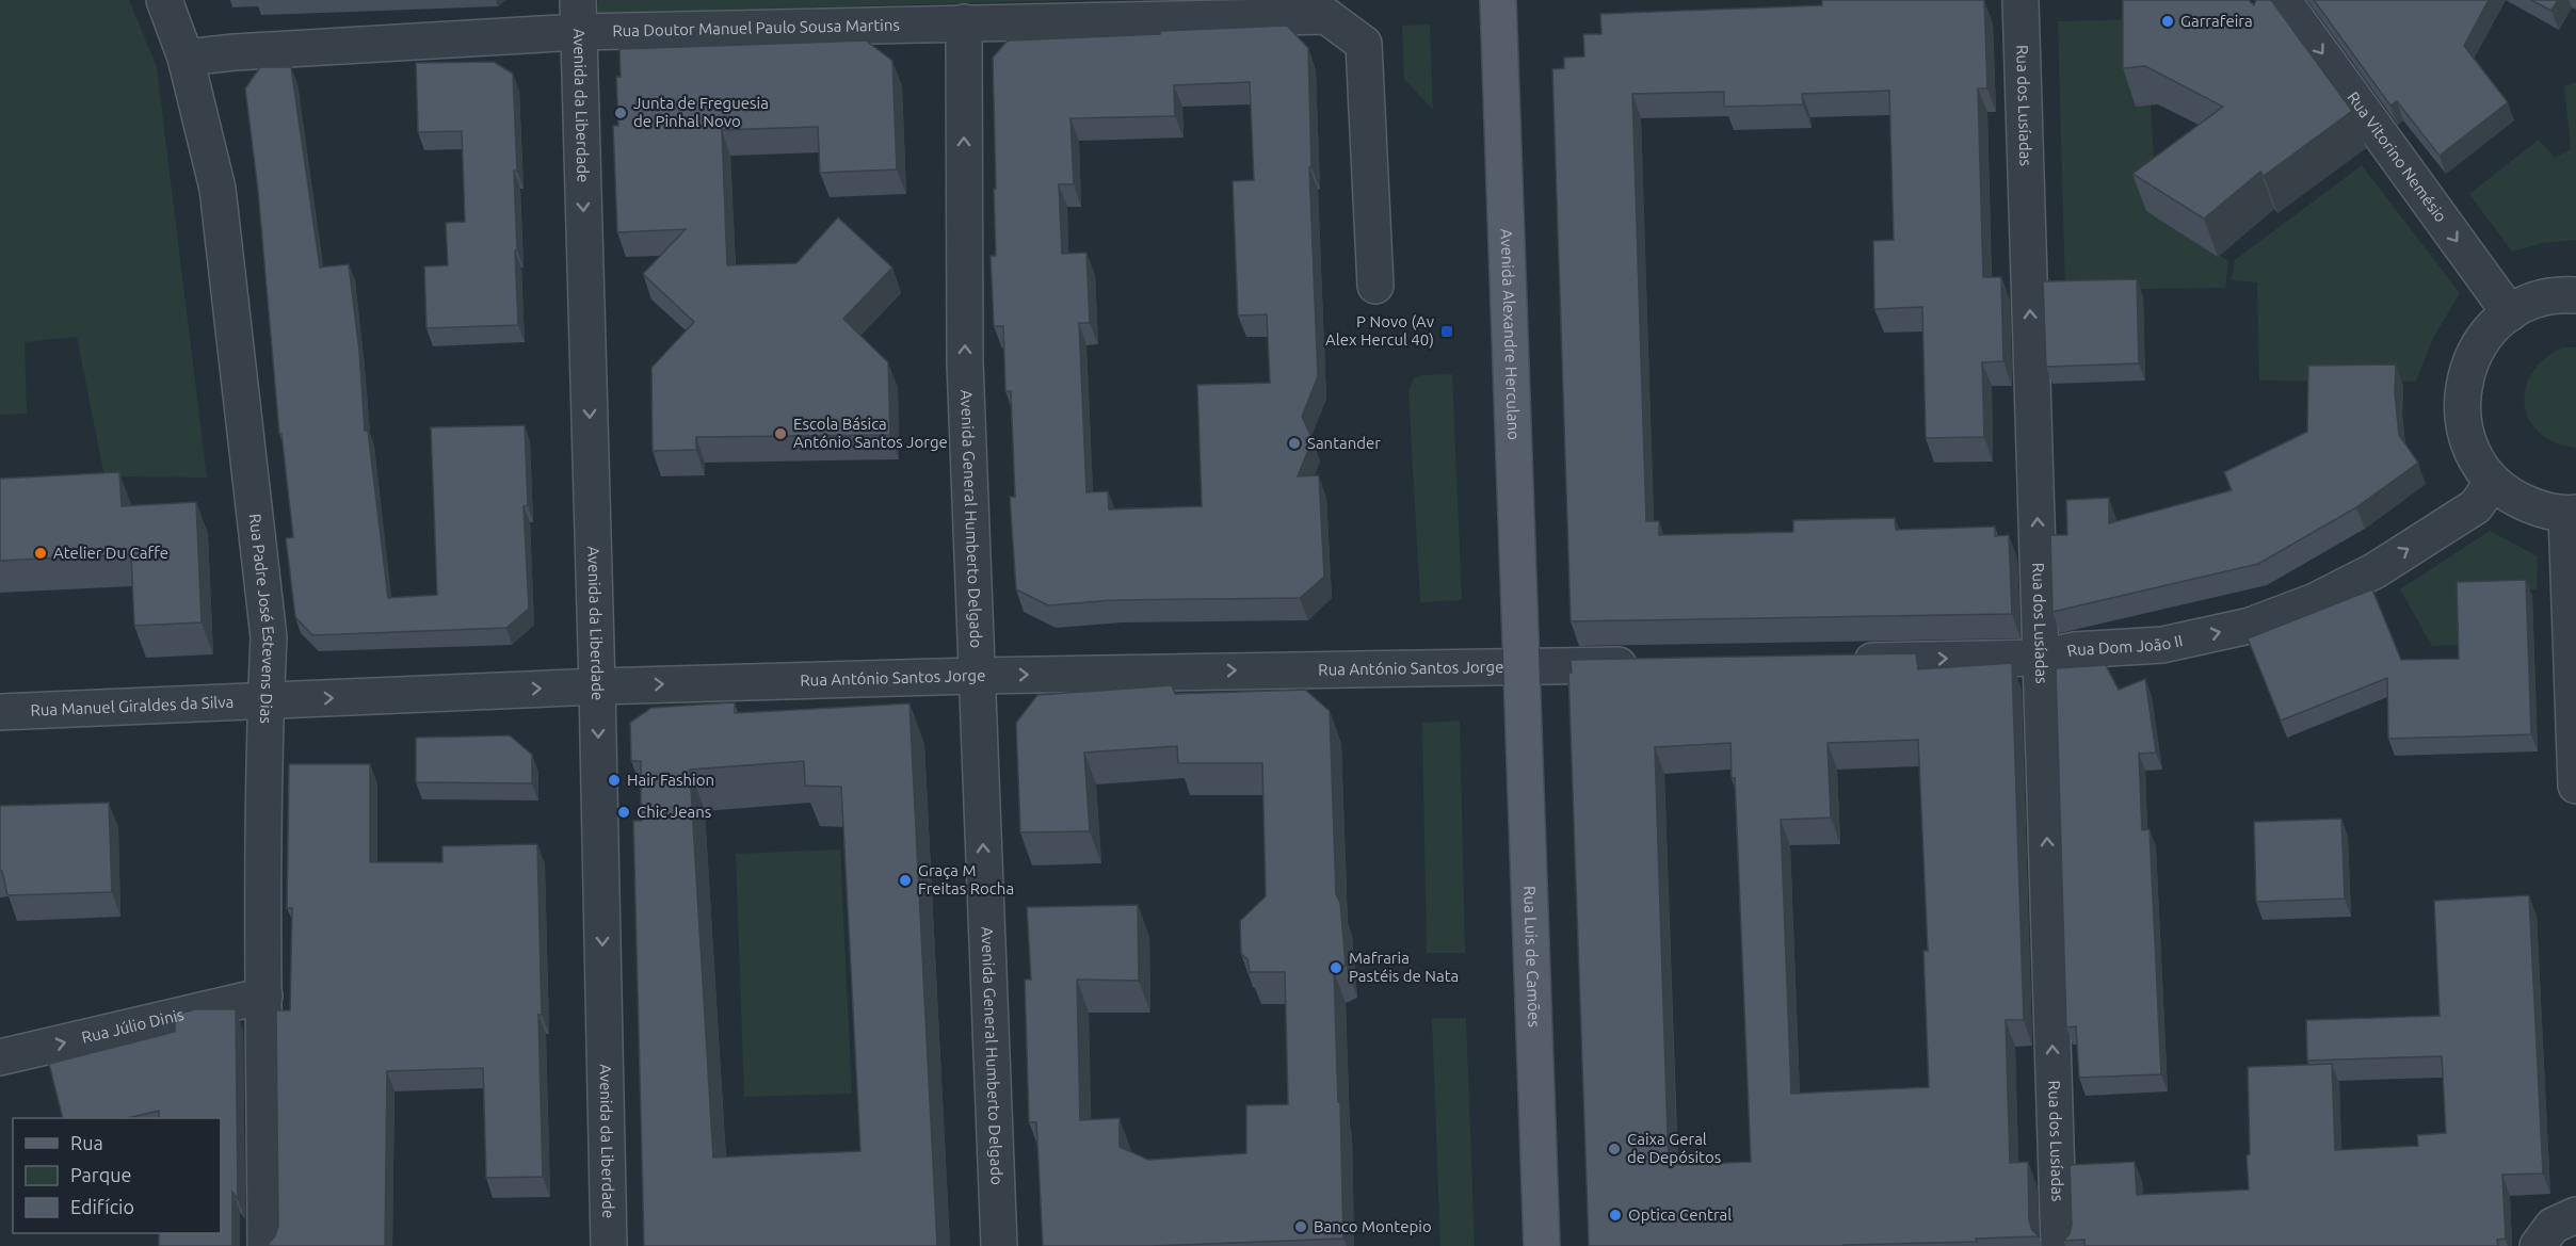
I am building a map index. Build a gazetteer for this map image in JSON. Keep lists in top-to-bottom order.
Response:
{
  "streets": {
    "main road": ["Avenida Alexandre Herculano", "Rua Luis de Camões"],
    "street": [
      "Rua Doutor Manuel Paulo Sousa Martins",
      "Avenida da Liberdade",
      "Rua dos Lusíadas",
      "Rua Vitorino Nemésio",
      "Avenida General Humberto Delgado",
      "Rua Padre José Estevens Dias",
      "Rua Dom João II",
      "Rua António Santos Jorge",
      "Rua Manuel Giraldes da Silva",
      "Rua Júlio Dinis"
    ]
  },
  "crossings": [
    ["Rua Doutor Manuel Paulo Sousa Martins", "Avenida da Liberdade"],
    ["Rua Doutor Manuel Paulo Sousa Martins", "Avenida General Humberto Delgado"],
    ["Rua Doutor Manuel Paulo Sousa Martins", "Rua Padre José Estevens Dias"],
    ["Avenida da Liberdade", "Rua António Santos Jorge"],
    ["Rua dos Lusíadas", "Rua Dom João II"],
    ["Avenida Alexandre Herculano", "Rua António Santos Jorge"],
    ["Avenida Alexandre Herculano", "Rua Luis de Camões"],
    ["Avenida General Humberto Delgado", "Rua António Santos Jorge"],
    ["Rua Padre José Estevens Dias", "Rua António Santos Jorge"],
    ["Rua Padre José Estevens Dias", "Rua Manuel Giraldes da Silva"],
    ["Rua Padre José Estevens Dias", "Rua Júlio Dinis"],
    ["Rua António Santos Jorge", "Rua Manuel Giraldes da Silva"],
    ["Rua António Santos Jorge", "Rua Luis de Camões"]
  ],
  "one_way": [
    "Avenida da Liberdade",
    "Rua dos Lusíadas",
    "Rua Vitorino Nemésio",
    "Avenida General Humberto Delgado",
    "Rua Dom João II",
    "Rua António Santos Jorge",
    "Rua Júlio Dinis"
  ],
  "places": {
    "other": [
      "Garrafeira",
      "Junta de Freguesia de Pinhal Novo",
      "Escola Básica António Santos Jorge",
      "Santander",
      "Atelier Du Caffe",
      "Hair Fashion",
      "Chic Jeans",
      "Graça M Freitas Rocha",
      "Mafraria Pastéis de Nata",
      "Caixa Geral de Depósitos",
      "Optica Central",
      "Banco Montepio"
    ],
    "transit": ["P Novo (Av Alex Hercul 40)"]
  },
  "legend": ["Rua", "Parque", "Edifício"]
}
